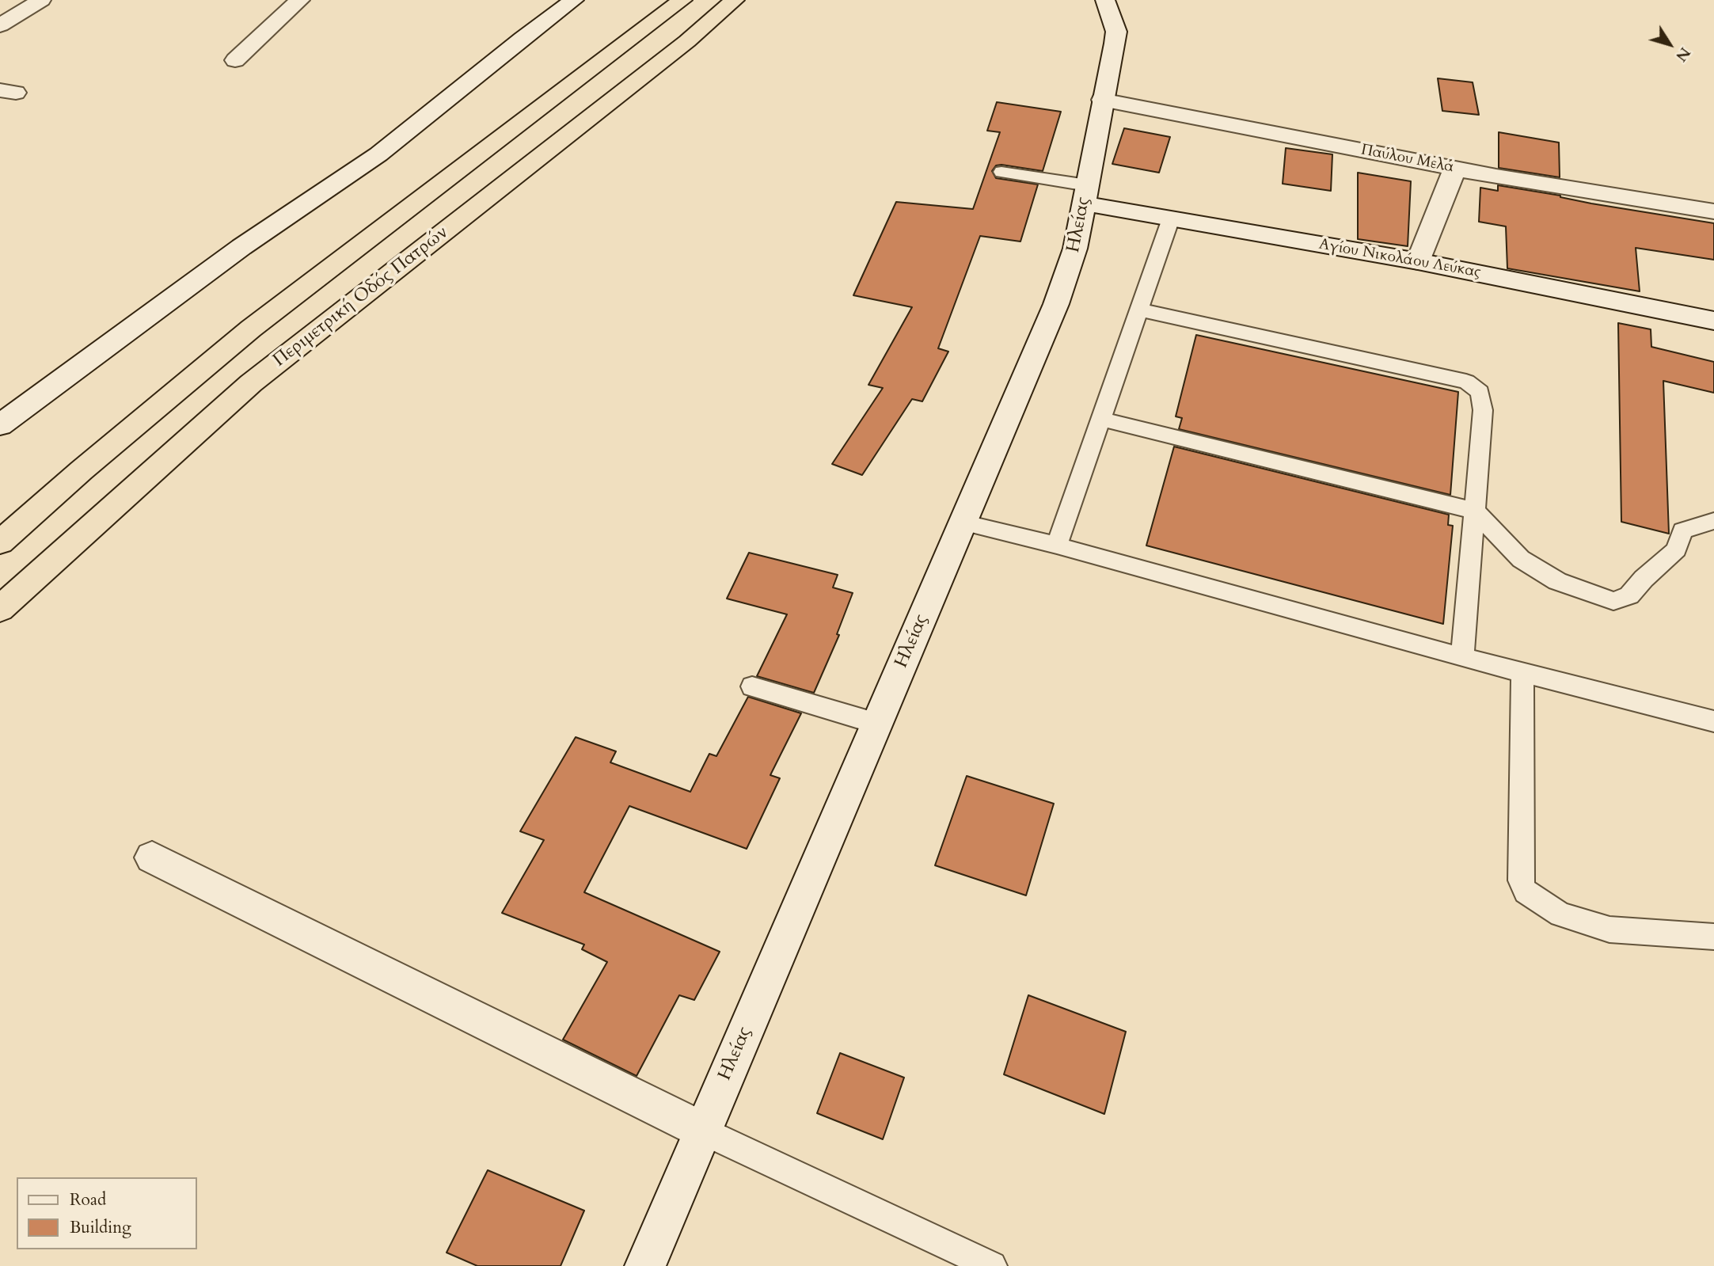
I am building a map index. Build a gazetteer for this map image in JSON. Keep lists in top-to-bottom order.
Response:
{
  "streets": {
    "highway": ["Περιμετρική Οδός Πατρών"],
    "street": ["Παύλου Μελά", "Ηλείας", "Αγίου Νικολάου Λεύκας"]
  },
  "crossings": [
    ["Παύλου Μελά", "Ηλείας"],
    ["Ηλείας", "Αγίου Νικολάου Λεύκας"]
  ],
  "legend": ["Road", "Building"],
  "north": "bottom right"
}
